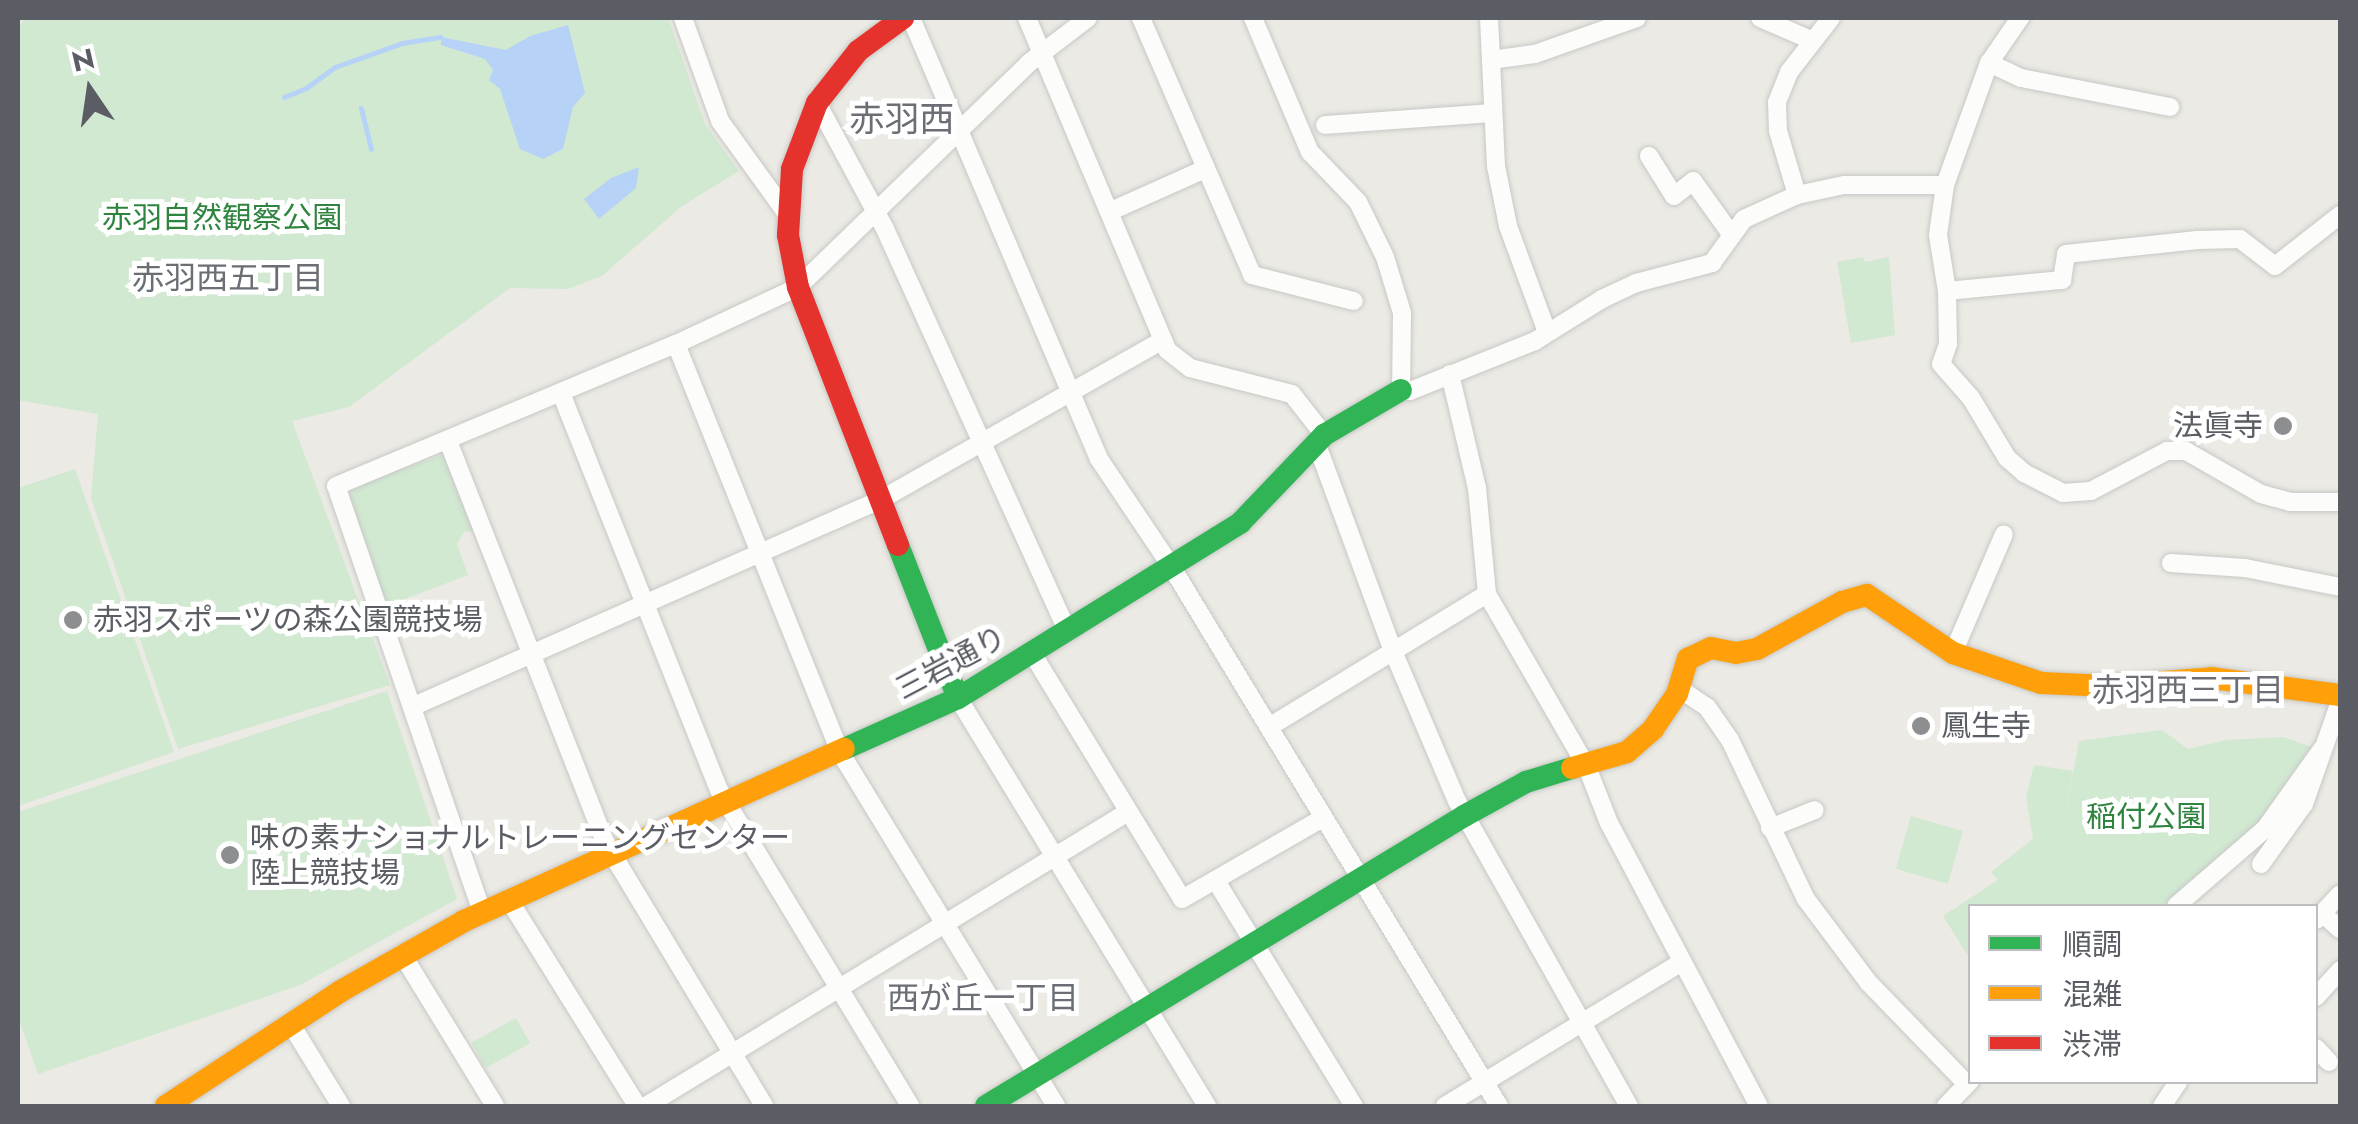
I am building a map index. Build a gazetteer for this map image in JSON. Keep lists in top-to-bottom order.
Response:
{
  "streets": {
    "street": ["三岩通り"]
  },
  "districts": [
    "赤羽西",
    "赤羽西五丁目",
    "赤羽西三丁目",
    "西が丘一丁目"
  ],
  "parks": ["赤羽自然観察公園", "稲付公園"],
  "places": [
    "法眞寺",
    "赤羽スポーツの森公園競技場",
    "鳳生寺",
    "味の素ナショナルトレーニングセンター 陸上競技場"
  ],
  "legend": ["順調", "混雑", "渋滞"],
  "north": "top"
}
